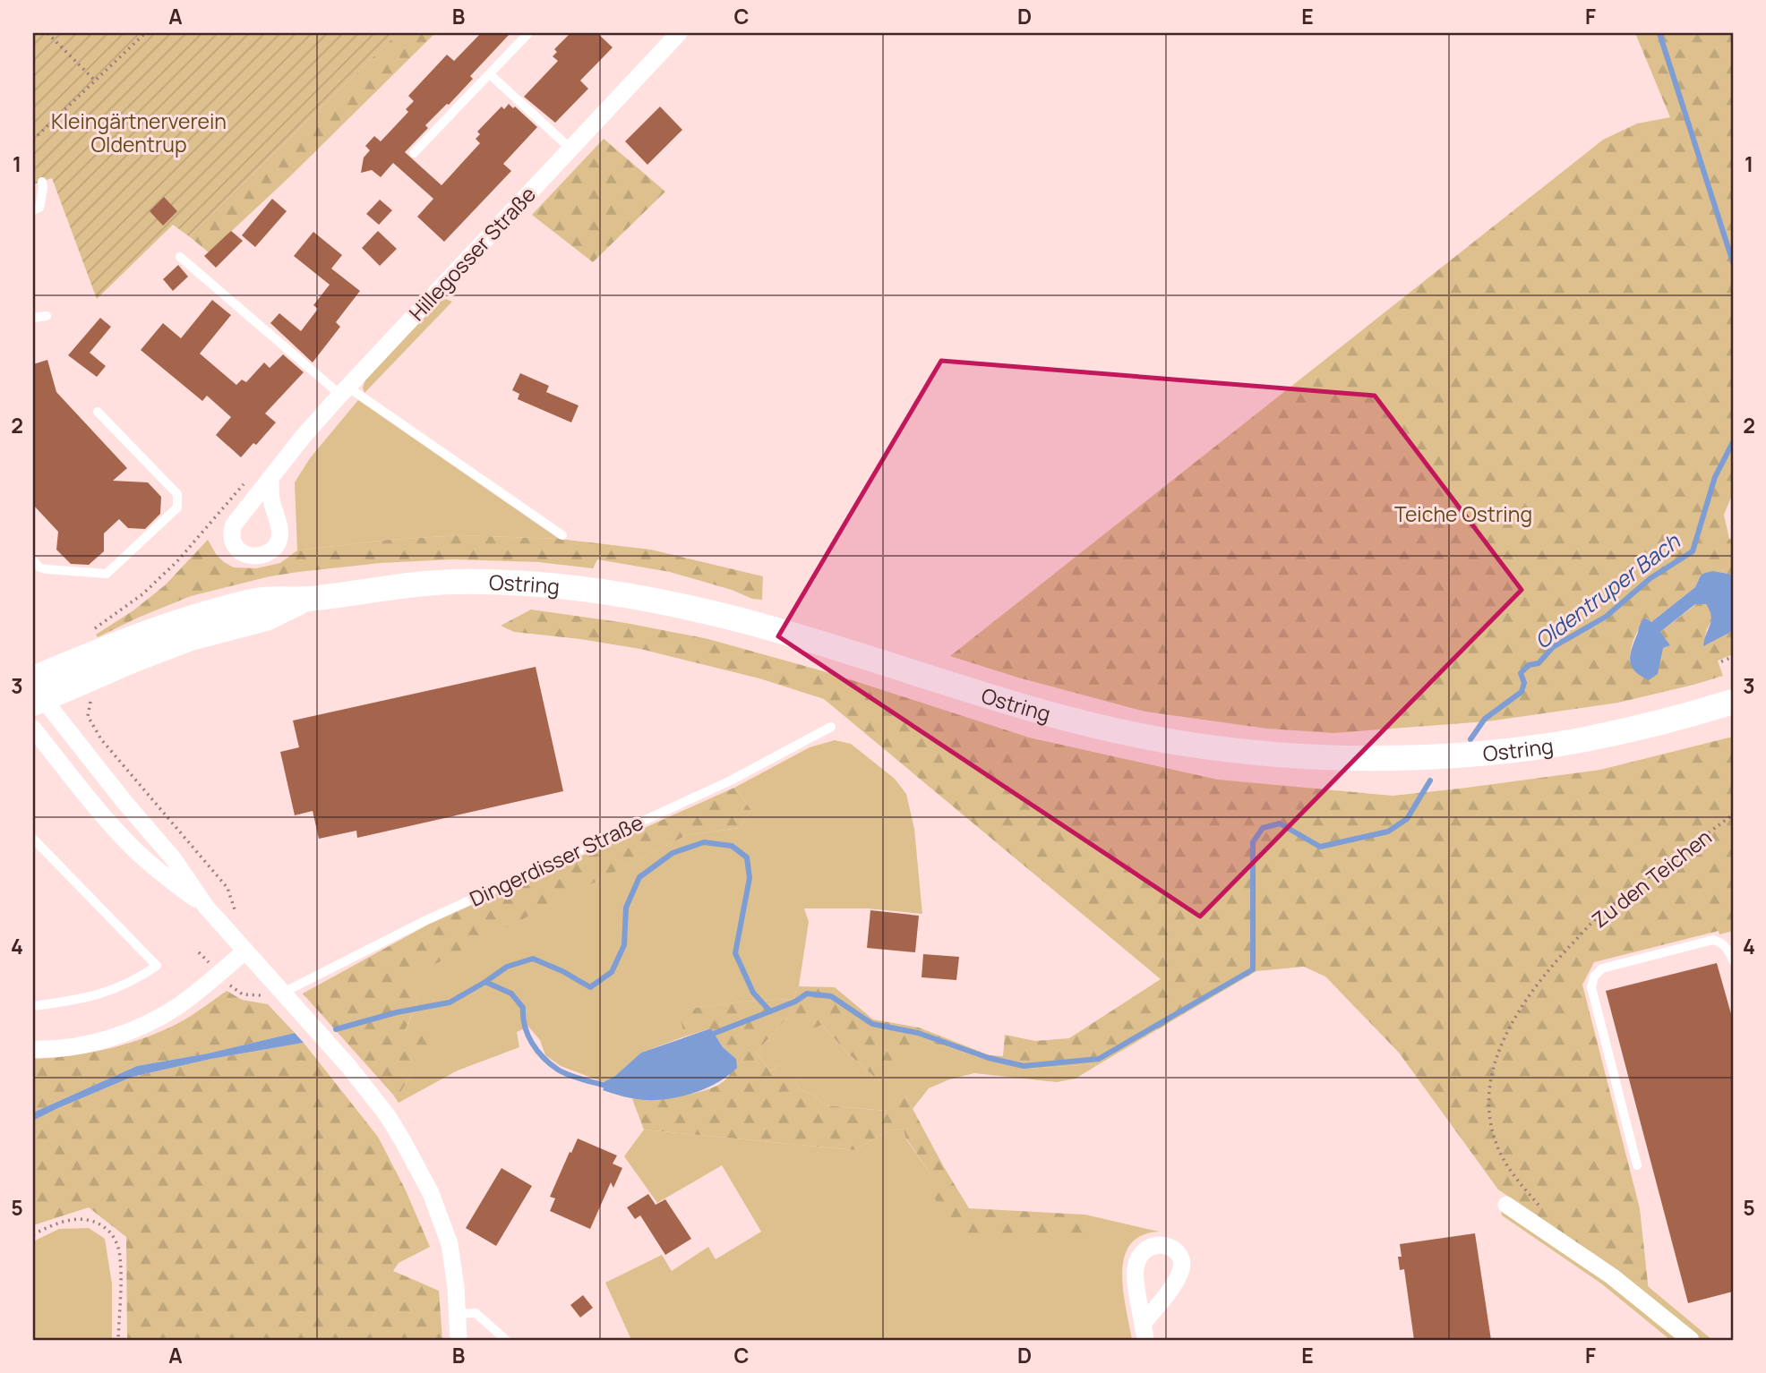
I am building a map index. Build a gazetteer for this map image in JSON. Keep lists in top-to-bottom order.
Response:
{
  "streets": {
    "main road": ["Ostring"],
    "street": ["Hillegosser Straße"],
    "lane": ["Dingerdisser Straße"],
    "path": ["Zu den Teichen"]
  },
  "water": ["Oldentruper Bach"],
  "parks": ["Kleingärtnerverein Oldentrup", "Teiche Ostring"],
  "grid": {
    "columns": [
      "A",
      "B",
      "C",
      "D",
      "E",
      "F"
    ],
    "rows": [
      "1",
      "2",
      "3",
      "4",
      "5"
    ]
  }
}
